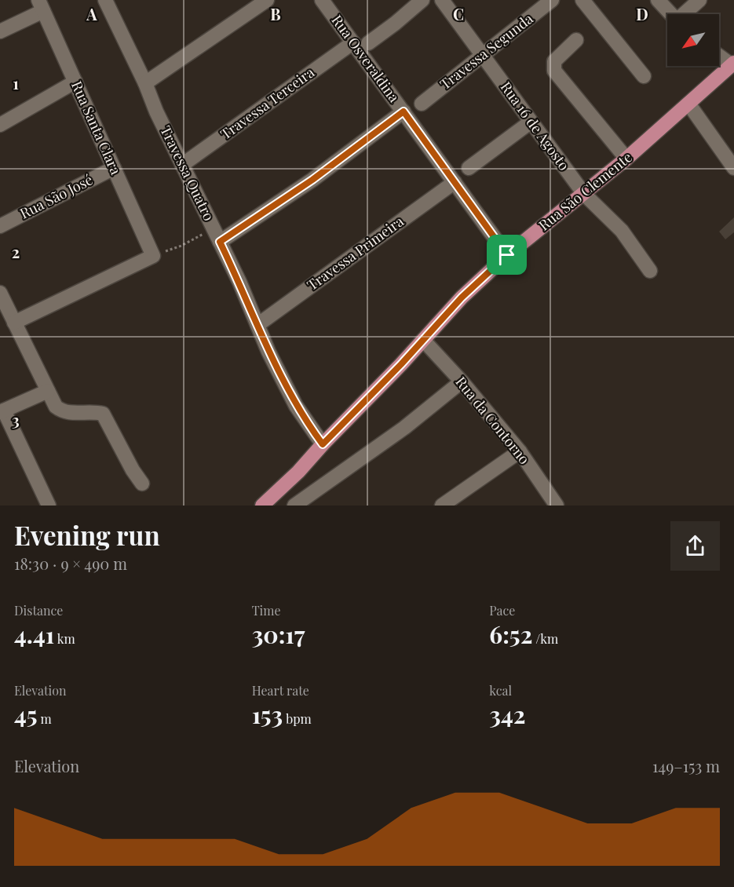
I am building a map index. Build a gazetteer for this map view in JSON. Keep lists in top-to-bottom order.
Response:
{
  "streets": {
    "main road": ["Rua São Clemente"],
    "street": [
      "Travessa Segunda",
      "Rua Osveraldina",
      "Travessa Terceira",
      "Rua 16 de Agosto",
      "Rua Santa Clara",
      "Travessa Quatro",
      "Rua São José",
      "Travessa Primeira",
      "Rua da Contorno"
    ]
  },
  "crossings": [
    ["Travessa Segunda", "Rua 16 de Agosto"],
    ["Rua Osveraldina", "Travessa Terceira"],
    ["Rua Osveraldina", "Rua São Clemente"],
    ["Rua Osveraldina", "Travessa Primeira"],
    ["Travessa Terceira", "Travessa Quatro"],
    ["Rua 16 de Agosto", "Rua São Clemente"],
    ["Rua Santa Clara", "Rua São José"],
    ["Travessa Quatro", "Rua São Clemente"],
    ["Travessa Quatro", "Travessa Primeira"],
    ["Rua São Clemente", "Rua da Contorno"]
  ],
  "north": "bottom left",
  "page": {
    "heading": ["Evening run", "18:30 · 9 × 490 m"],
    "stats": [
      ["Distance", "4.41 km"],
      ["Time", "30:17"],
      ["Pace", "6:52 /km"],
      ["Elevation", "45 m"],
      ["Heart rate", "153 bpm"],
      ["kcal", "342"]
    ],
    "chart": ["Elevation", "149–153 m"]
  },
  "grid": {
    "columns": [
      "A",
      "B",
      "C",
      "D"
    ],
    "rows": ["1", "2", "3"]
  }
}
